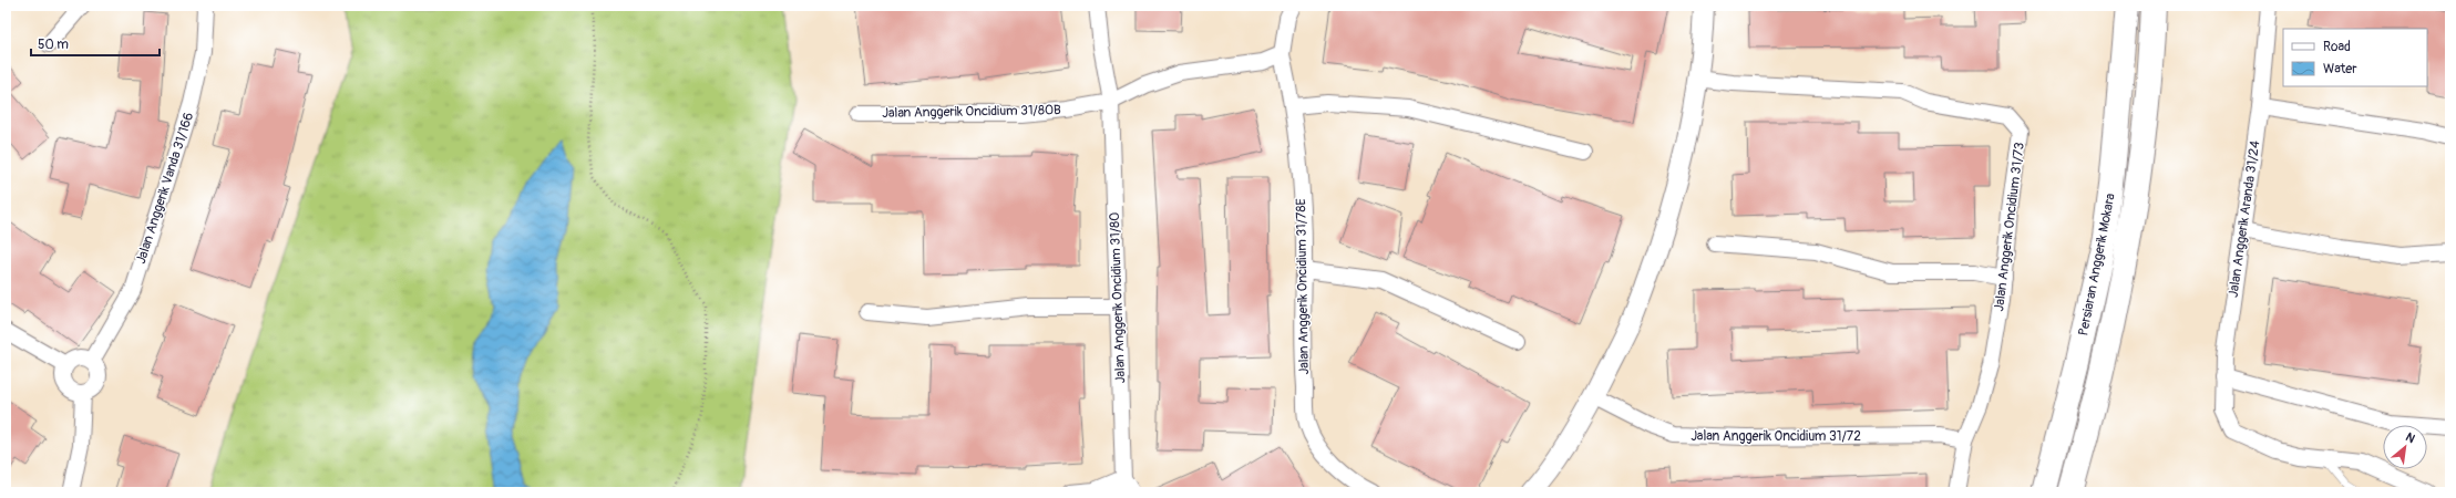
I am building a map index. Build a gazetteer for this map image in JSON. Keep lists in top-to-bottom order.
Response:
{
  "streets": {
    "main road": ["Persiaran Anggerik Mokara"],
    "street": [
      "Jalan Anggerik Oncidium 31/80B",
      "Jalan Anggerik Vanda 31/166",
      "Jalan Anggerik Aranda 31/24",
      "Jalan Anggerik Oncidium 31/73",
      "Jalan Anggerik Oncidium 31/78E",
      "Jalan Anggerik Oncidium 31/80",
      "Jalan Anggerik Oncidium 31/72"
    ]
  },
  "crossings": [
    ["Jalan Anggerik Oncidium 31/80B", "Jalan Anggerik Oncidium 31/78E"],
    ["Jalan Anggerik Oncidium 31/80B", "Jalan Anggerik Oncidium 31/80"],
    ["Jalan Anggerik Oncidium 31/73", "Jalan Anggerik Oncidium 31/72"]
  ],
  "legend": ["Road", "Water"],
  "scale_bar": "50 m",
  "north": "top right"
}
